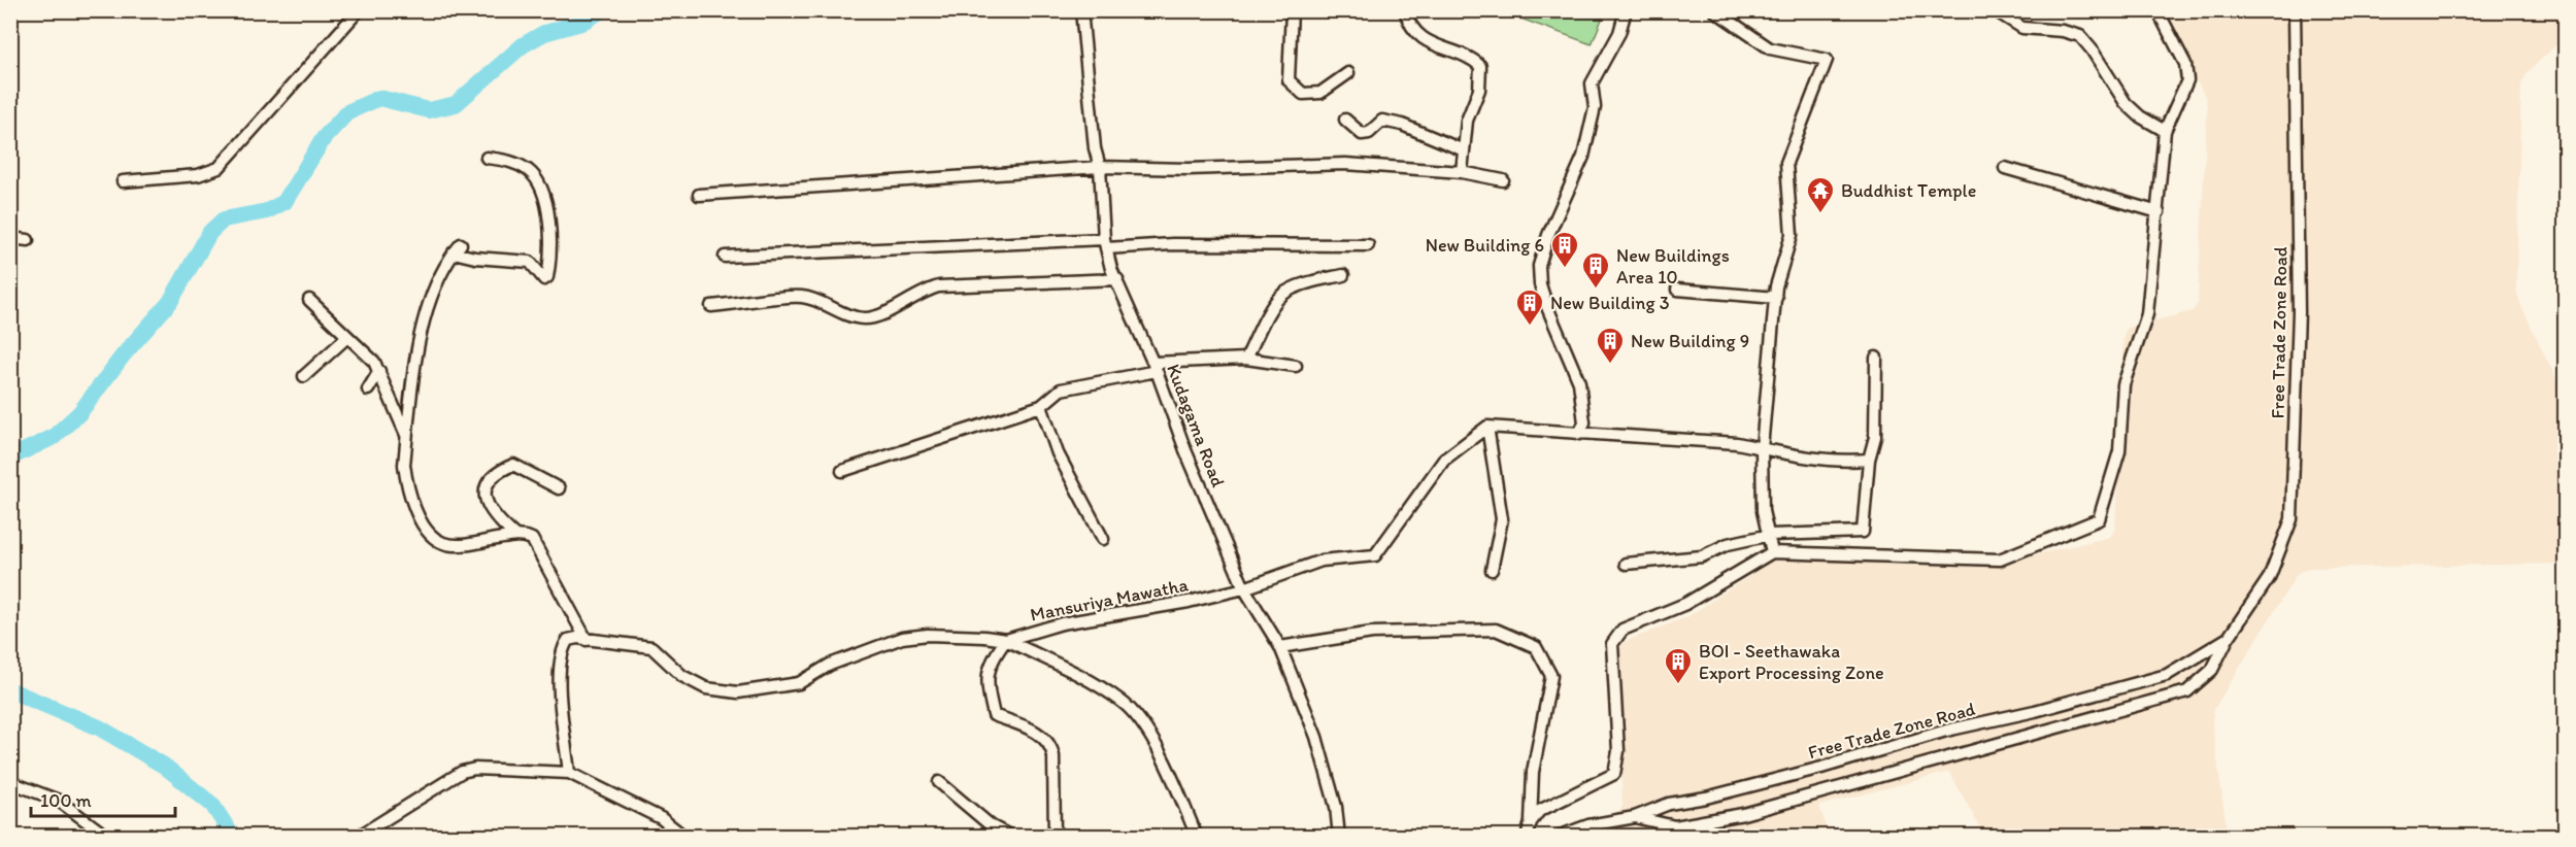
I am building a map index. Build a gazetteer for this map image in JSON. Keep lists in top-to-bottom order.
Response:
{
  "streets": {
    "street": ["Free Trade Zone Road", "Kudagama Road", "Mansuriya Mawatha"]
  },
  "crossings": [
    ["Kudagama Road", "Mansuriya Mawatha"]
  ],
  "places": {
    "temple": ["Buddhist Temple"],
    "building": [
      "New Building 6",
      "New Buildings Area 10",
      "New Building 3",
      "New Building 9",
      "BOI - Seethawaka Export Processing Zone"
    ]
  },
  "scale_bar": "100 m"
}
